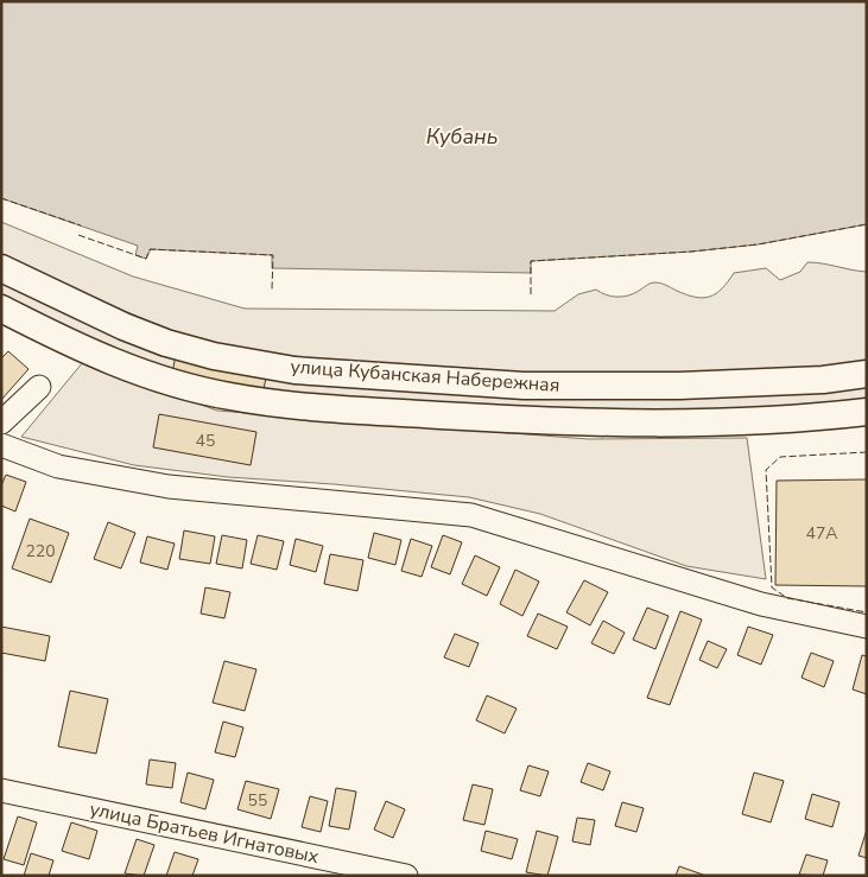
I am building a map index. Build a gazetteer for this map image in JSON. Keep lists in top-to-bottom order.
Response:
{
  "streets": {
    "main road": ["улица Кубанская Набережная"],
    "street": ["улица Братьев Игнатовых"]
  },
  "water": ["Кубань"],
  "house_numbers": [
    "45",
    "47А",
    "220",
    "55"
  ]
}
